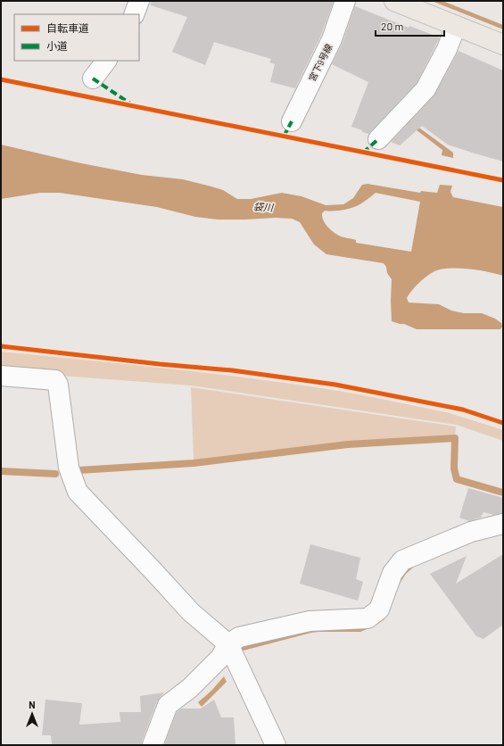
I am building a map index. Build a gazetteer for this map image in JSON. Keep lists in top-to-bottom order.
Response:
{
  "streets": {
    "street": ["宮下9号線"]
  },
  "water": ["袋川"],
  "legend": ["自転車道", "小道"],
  "scale_bar": "20 m",
  "north": "top"
}
